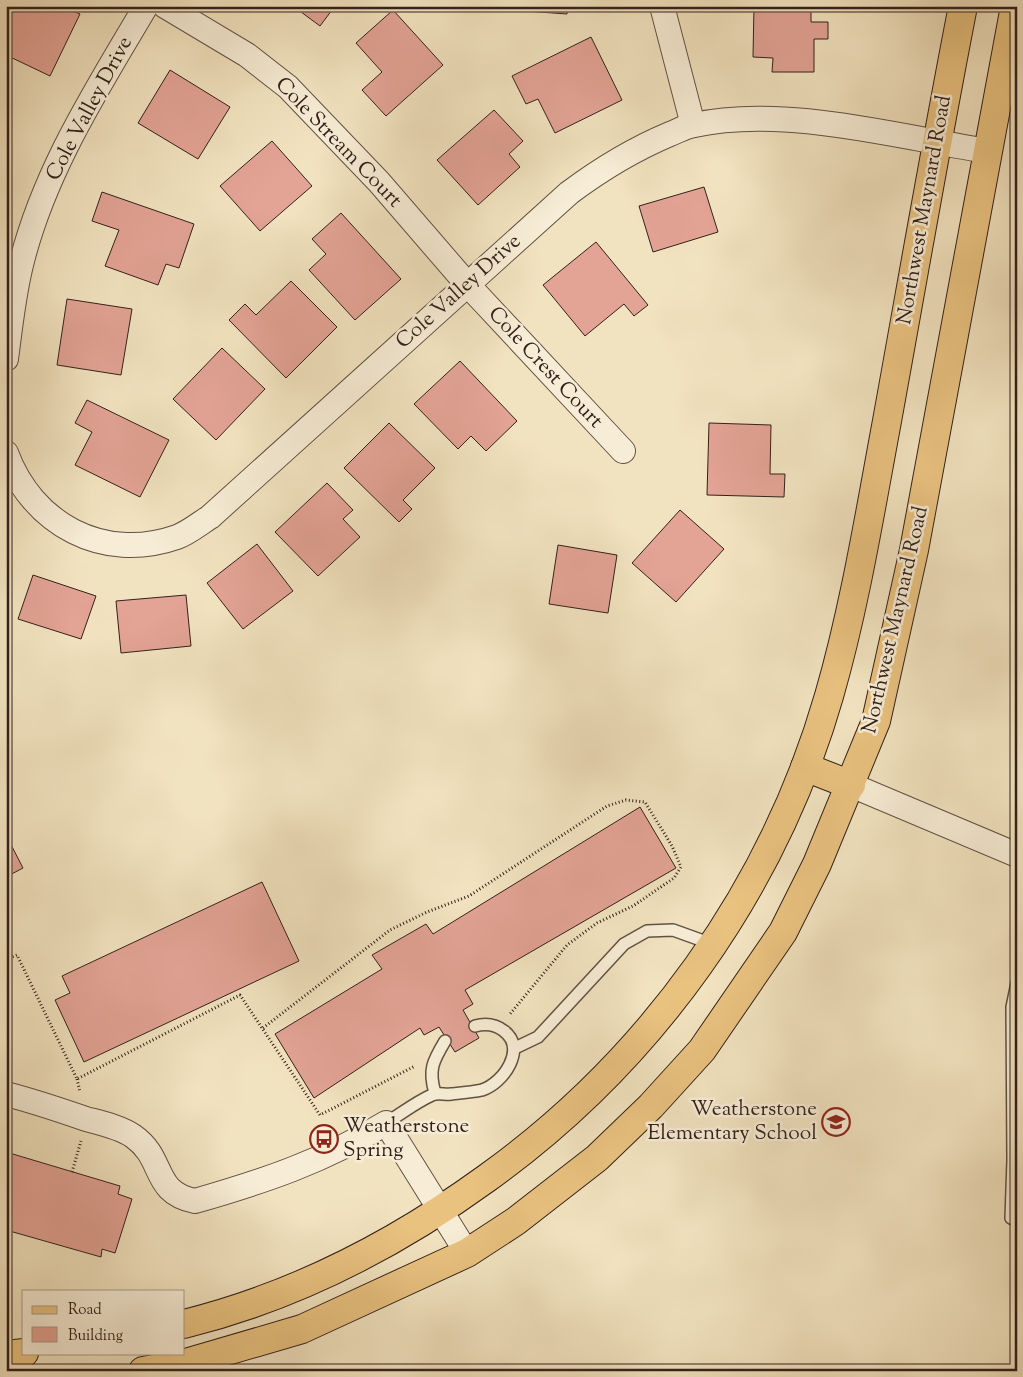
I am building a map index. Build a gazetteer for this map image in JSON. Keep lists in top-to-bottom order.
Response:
{
  "streets": {
    "main road": ["Northwest Maynard Road"],
    "street": ["Cole Valley Drive", "Cole Stream Court", "Cole Crest Court"]
  },
  "crossings": [
    ["Cole Valley Drive", "Cole Stream Court"],
    ["Cole Valley Drive", "Northwest Maynard Road"],
    ["Cole Valley Drive", "Cole Crest Court"],
    ["Cole Stream Court", "Cole Crest Court"]
  ],
  "places": {
    "school or university": ["Weatherstone Elementary School"],
    "bus stop": ["Weatherstone Spring"]
  },
  "legend": ["Road", "Building"]
}
